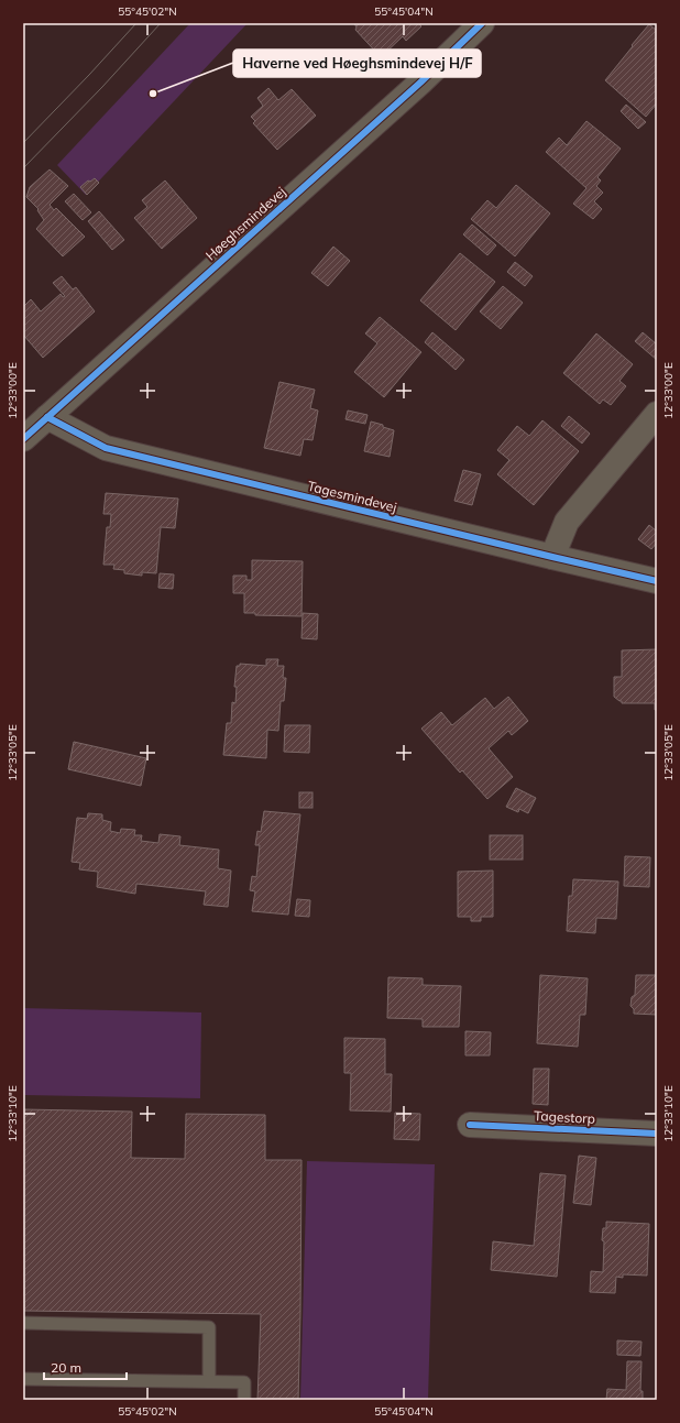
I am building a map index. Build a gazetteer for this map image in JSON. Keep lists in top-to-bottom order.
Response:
{
  "streets": {
    "street": ["Høeghsmindevej", "Tagesmindevej", "Tagestorp"]
  },
  "crossings": [
    ["Høeghsmindevej", "Tagesmindevej"]
  ],
  "places": ["Haverne ved Høeghsmindevej H/F"],
  "scale_bar": "20 m",
  "coordinates": [
    "55°45'02\"N",
    "55°45'04\"N",
    "12°33'00\"E",
    "12°33'05\"E",
    "12°33'10\"E"
  ]
}
